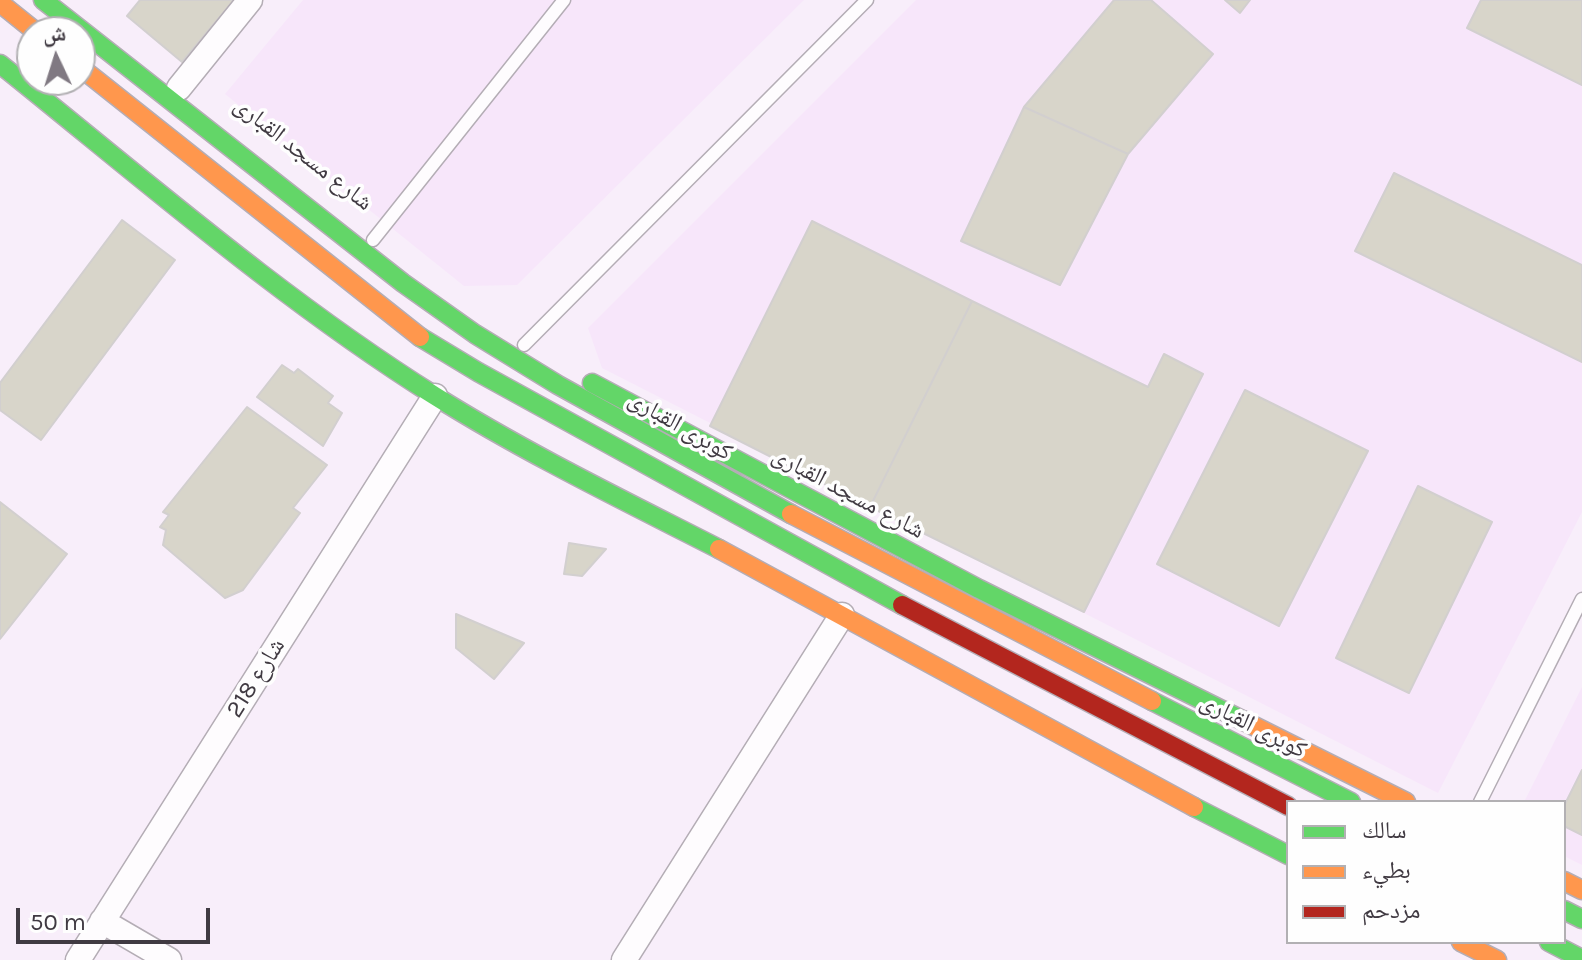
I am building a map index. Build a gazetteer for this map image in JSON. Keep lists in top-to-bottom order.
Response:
{
  "streets": {
    "street": ["شارع مسجد القبارى", "كوبرى القبارى", "شارع 218"]
  },
  "legend": ["سالك", "بطيء", "مزدحم"],
  "scale_bar": "50 m",
  "north": "top"
}
